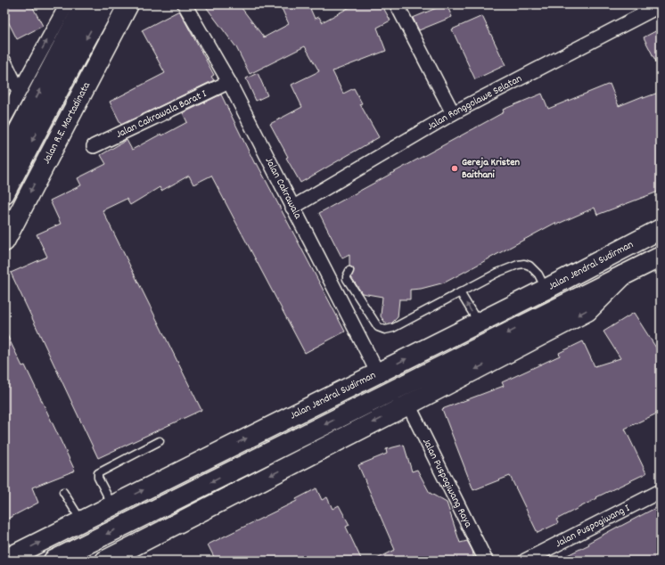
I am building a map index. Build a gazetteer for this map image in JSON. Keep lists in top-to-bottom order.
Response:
{
  "streets": {
    "highway": ["Jalan R.E. Martadinata", "Jalan Jendral Sudirman"],
    "street": [
      "Jalan Ronggolawe Selatan",
      "Jalan Cakrawala Barat I",
      "Jalan Cakrawala",
      "Jalan Puspogiwang Raya",
      "Jalan Puspogiwang I"
    ]
  },
  "crossings": [
    ["Jalan Ronggolawe Selatan", "Jalan Cakrawala"],
    ["Jalan Cakrawala Barat I", "Jalan Cakrawala"],
    ["Jalan Cakrawala", "Jalan Jendral Sudirman"]
  ],
  "places": ["Gereja Kristen Baithani"]
}
